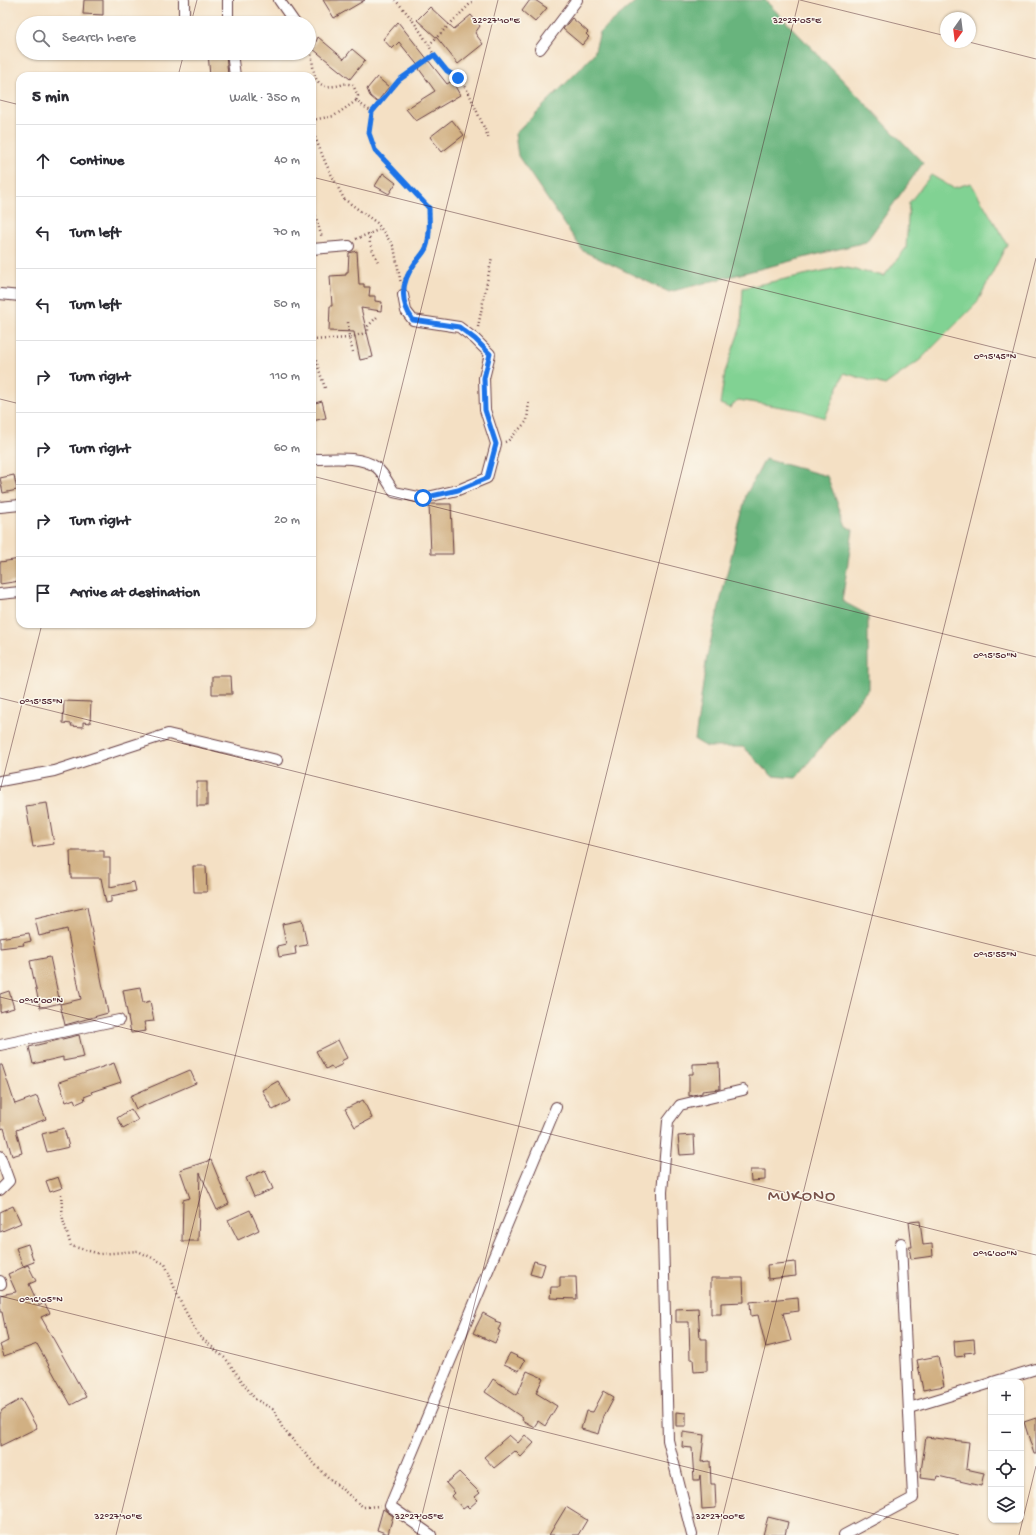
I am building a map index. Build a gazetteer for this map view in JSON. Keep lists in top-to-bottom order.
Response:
{
  "districts": ["MUKONO"],
  "north": "bottom",
  "page": {
    "search": "Search here",
    "heading": ["5 min", "Walk · 350 m"],
    "list": [
      ["Continue", "40 m"],
      ["Turn left", "70 m"],
      ["Turn left", "50 m"],
      ["Turn right", "110 m"],
      ["Turn right", "60 m"],
      ["Turn right", "20 m"],
      "Arrive at destination"
    ],
    "map_buttons": ["+", "−"]
  },
  "coordinates": [
    "32°27'10\"E",
    "32°27'05\"E",
    "0°15'45\"N",
    "0°15'50\"N",
    "0°15'55\"N",
    "0°16'00\"N",
    "0°16'05\"N",
    "32°27'00\"E"
  ]
}
